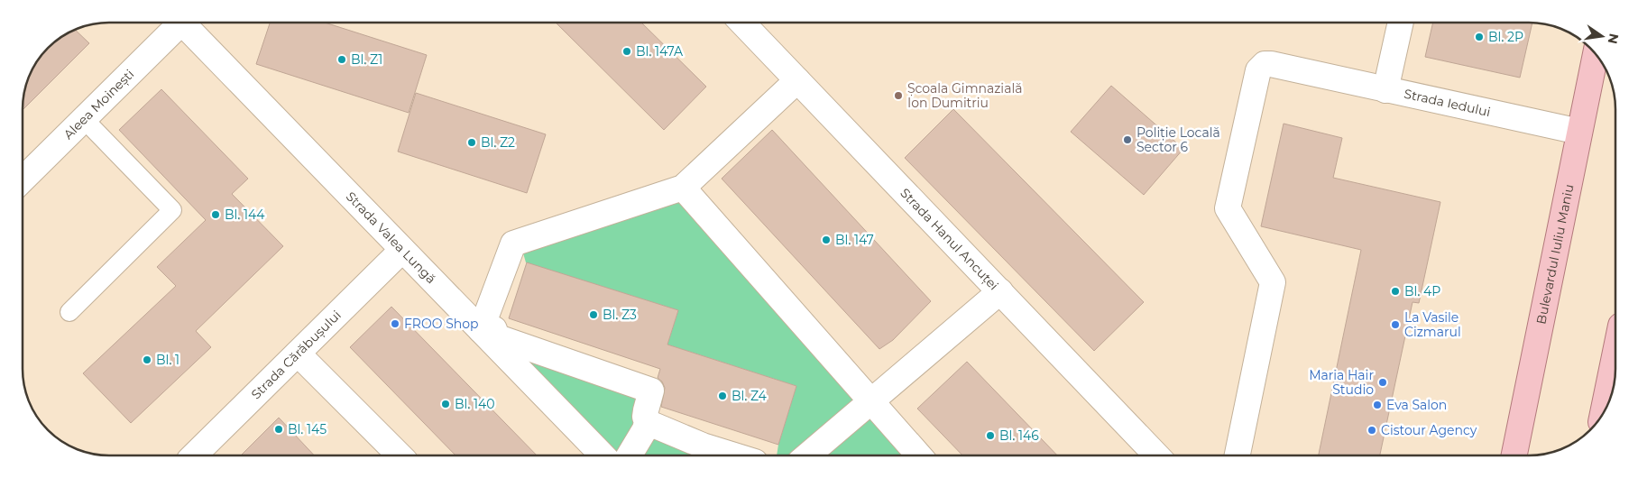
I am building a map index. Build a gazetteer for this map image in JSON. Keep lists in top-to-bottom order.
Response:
{
  "streets": {
    "main road": ["Bulevardul Iuliu Maniu"],
    "street": [
      "Strada Iedului",
      "Aleea Moinești",
      "Strada Valea Lungă",
      "Strada Hanul Ancuței",
      "Strada Cărăbușului"
    ]
  },
  "crossings": [
    ["Strada Iedului", "Bulevardul Iuliu Maniu"],
    ["Strada Valea Lungă", "Strada Cărăbușului"]
  ],
  "places": [
    "Bl. 2P",
    "Bl. 147A",
    "Bl. Z1",
    "Școala Gimnazială Ion Dumitriu",
    "Poliție Locală Sector 6",
    "Bl. Z2",
    "Bl. 144",
    "Bl. 147",
    "Bl. 4P",
    "Bl. Z3",
    "FROO Shop",
    "La Vasile Cizmarul",
    "Bl. 1",
    "Maria Hair Studio",
    "Bl. Z4",
    "Bl. 140",
    "Eva Salon",
    "Bl. 145",
    "Cistour Agency",
    "Bl. 146"
  ],
  "north": "right"
}
